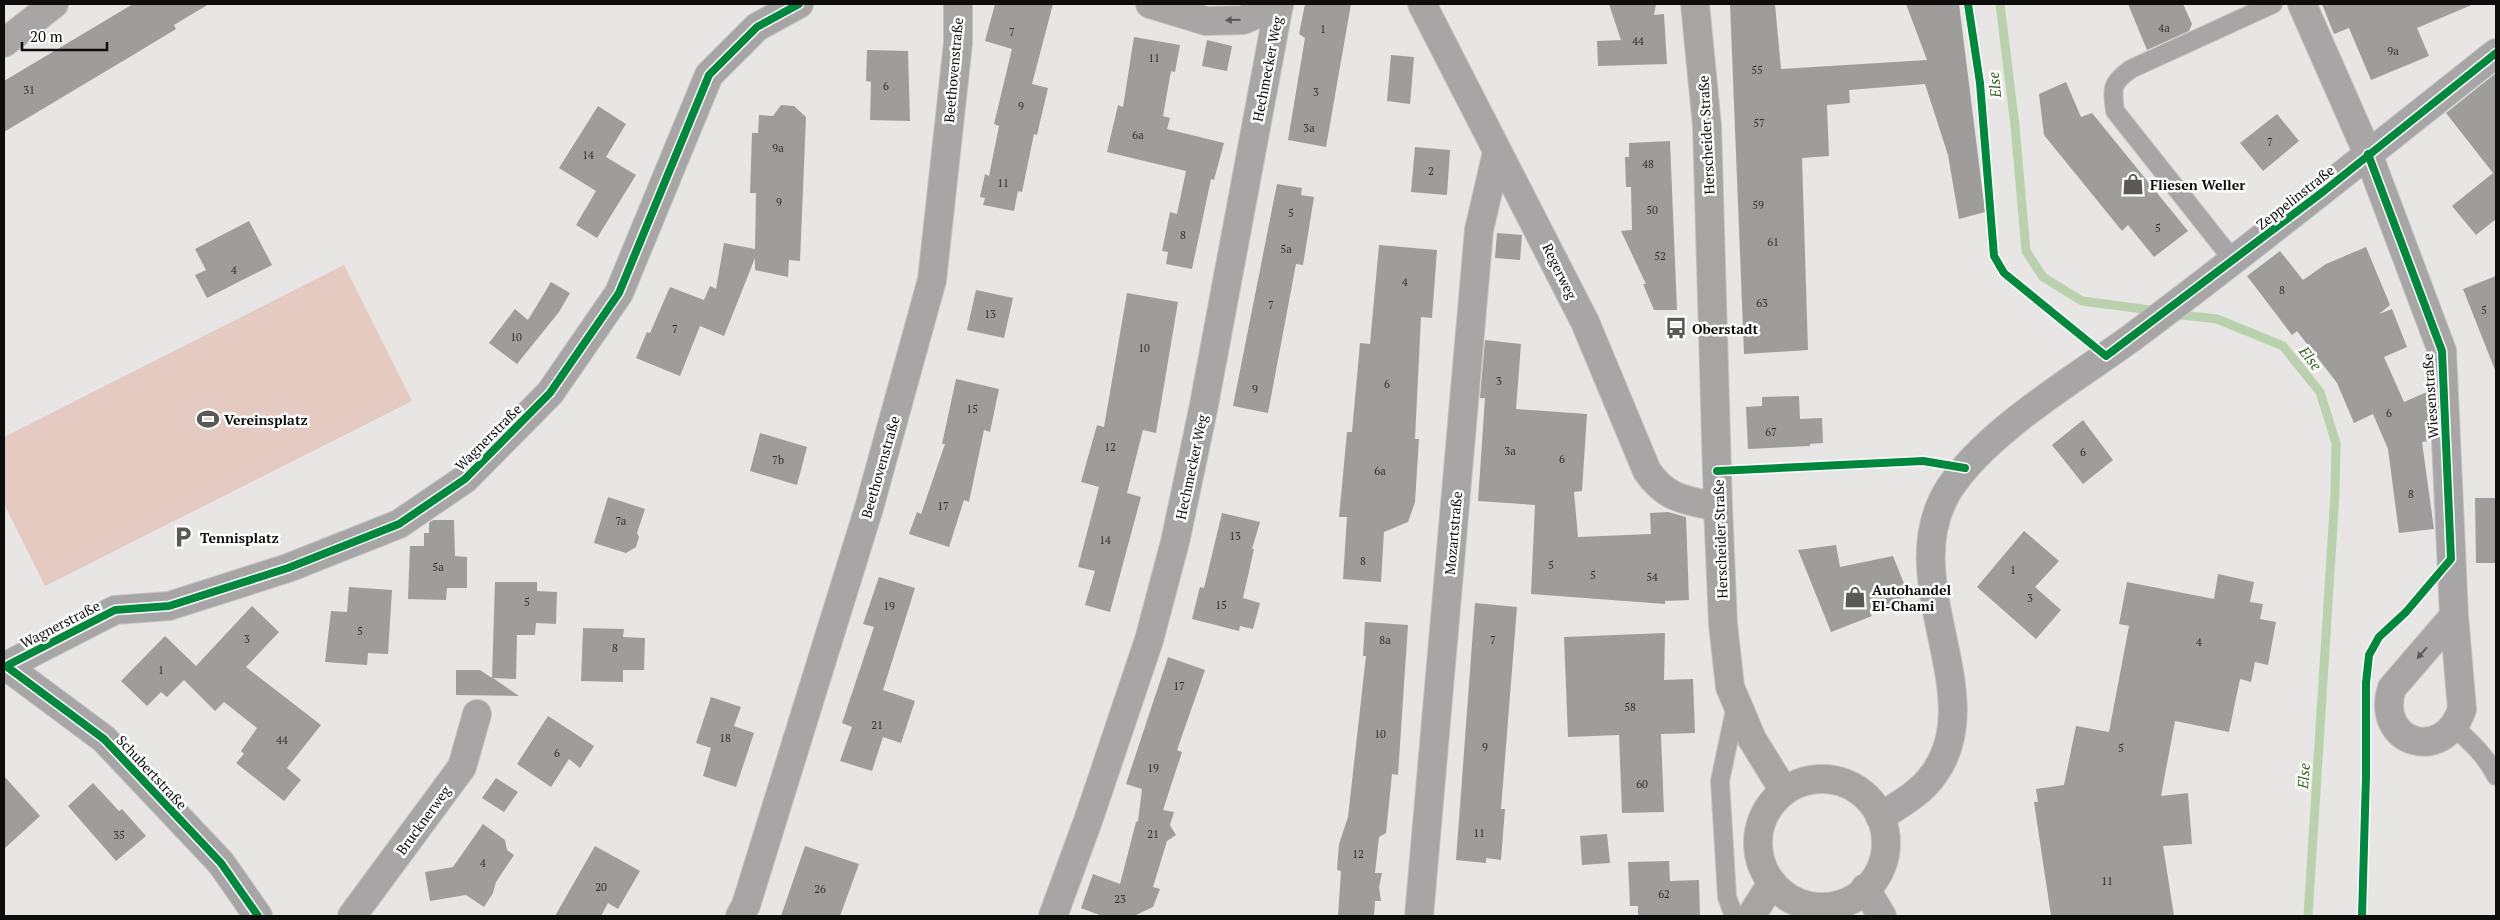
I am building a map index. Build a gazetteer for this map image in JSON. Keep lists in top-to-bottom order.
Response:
{
  "streets": {
    "main road": ["Herscheider Straße"],
    "street": [
      "Hechmecker Weg",
      "Beethovenstraße",
      "Zeppelinstraße",
      "Regerweg",
      "Wiesenstraße",
      "Wagnerstraße",
      "Mozartstraße",
      "Schubertstraße",
      "Brucknerweg"
    ]
  },
  "crossings": [
    ["Herscheider Straße", "Zeppelinstraße"],
    ["Herscheider Straße", "Regerweg"],
    ["Zeppelinstraße", "Wiesenstraße"],
    ["Regerweg", "Mozartstraße"],
    ["Wagnerstraße", "Schubertstraße"]
  ],
  "water": ["Else"],
  "places": {
    "shop": ["Fliesen Weller", "Autohandel El-Chami"],
    "bus stop": ["Oberstadt"],
    "sports": ["Vereinsplatz"],
    "parking": ["Tennisplatz"]
  },
  "house_numbers": [
    "4a",
    "1",
    "7",
    "44",
    "9a",
    "11",
    "55",
    "6",
    "31",
    "3",
    "9",
    "57",
    "3a",
    "6a",
    "7",
    "9a",
    "14",
    "48",
    "2",
    "11",
    "9",
    "59",
    "50",
    "5",
    "5",
    "8",
    "61",
    "5a",
    "52",
    "4",
    "4",
    "8",
    "63",
    "7",
    "5",
    "13",
    "7",
    "10",
    "10",
    "3",
    "6",
    "9",
    "15",
    "6",
    "67",
    "12",
    "3a",
    "6",
    "6",
    "7b",
    "6a",
    "8",
    "17",
    "7a",
    "13",
    "14",
    "8",
    "5",
    "5a",
    "1",
    "5",
    "54",
    "3",
    "5",
    "15",
    "19",
    "5",
    "3",
    "8a",
    "7",
    "4",
    "8",
    "1",
    "17",
    "58",
    "21",
    "10",
    "18",
    "44",
    "9",
    "5",
    "6",
    "19",
    "60",
    "11",
    "21",
    "35",
    "12",
    "4",
    "11",
    "20",
    "26",
    "62",
    "23"
  ],
  "scale_bar": "20 m"
}
